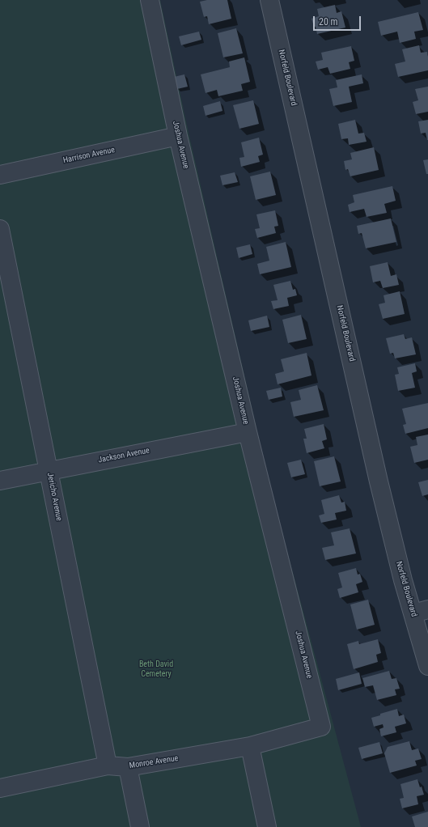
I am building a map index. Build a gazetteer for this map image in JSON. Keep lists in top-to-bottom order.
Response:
{
  "streets": {
    "street": [
      "Norfeld Boulevard",
      "Joshua Avenue",
      "Harrison Avenue",
      "Jackson Avenue",
      "Jericho Avenue",
      "Monroe Avenue"
    ]
  },
  "crossings": [
    ["Joshua Avenue", "Harrison Avenue"],
    ["Joshua Avenue", "Jackson Avenue"],
    ["Joshua Avenue", "Monroe Avenue"],
    ["Jackson Avenue", "Jericho Avenue"],
    ["Jericho Avenue", "Monroe Avenue"]
  ],
  "parks": ["Beth David Cemetery"],
  "scale_bar": "20 m"
}
